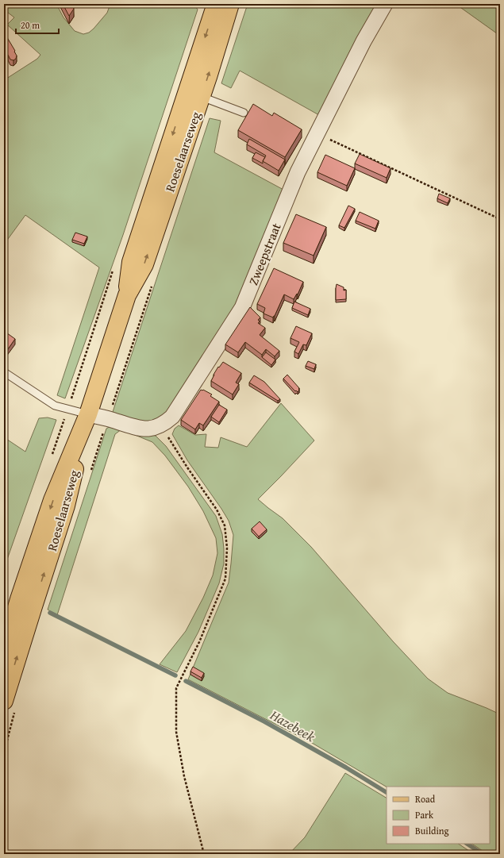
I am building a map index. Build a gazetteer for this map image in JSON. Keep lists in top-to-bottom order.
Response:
{
  "streets": {
    "main road": ["Roeselaarseweg"],
    "street": ["Zweepstraat"]
  },
  "crossings": [
    ["Roeselaarseweg", "Zweepstraat"]
  ],
  "water": ["Hazebeek"],
  "legend": ["Road", "Park", "Building"],
  "scale_bar": "20 m"
}
